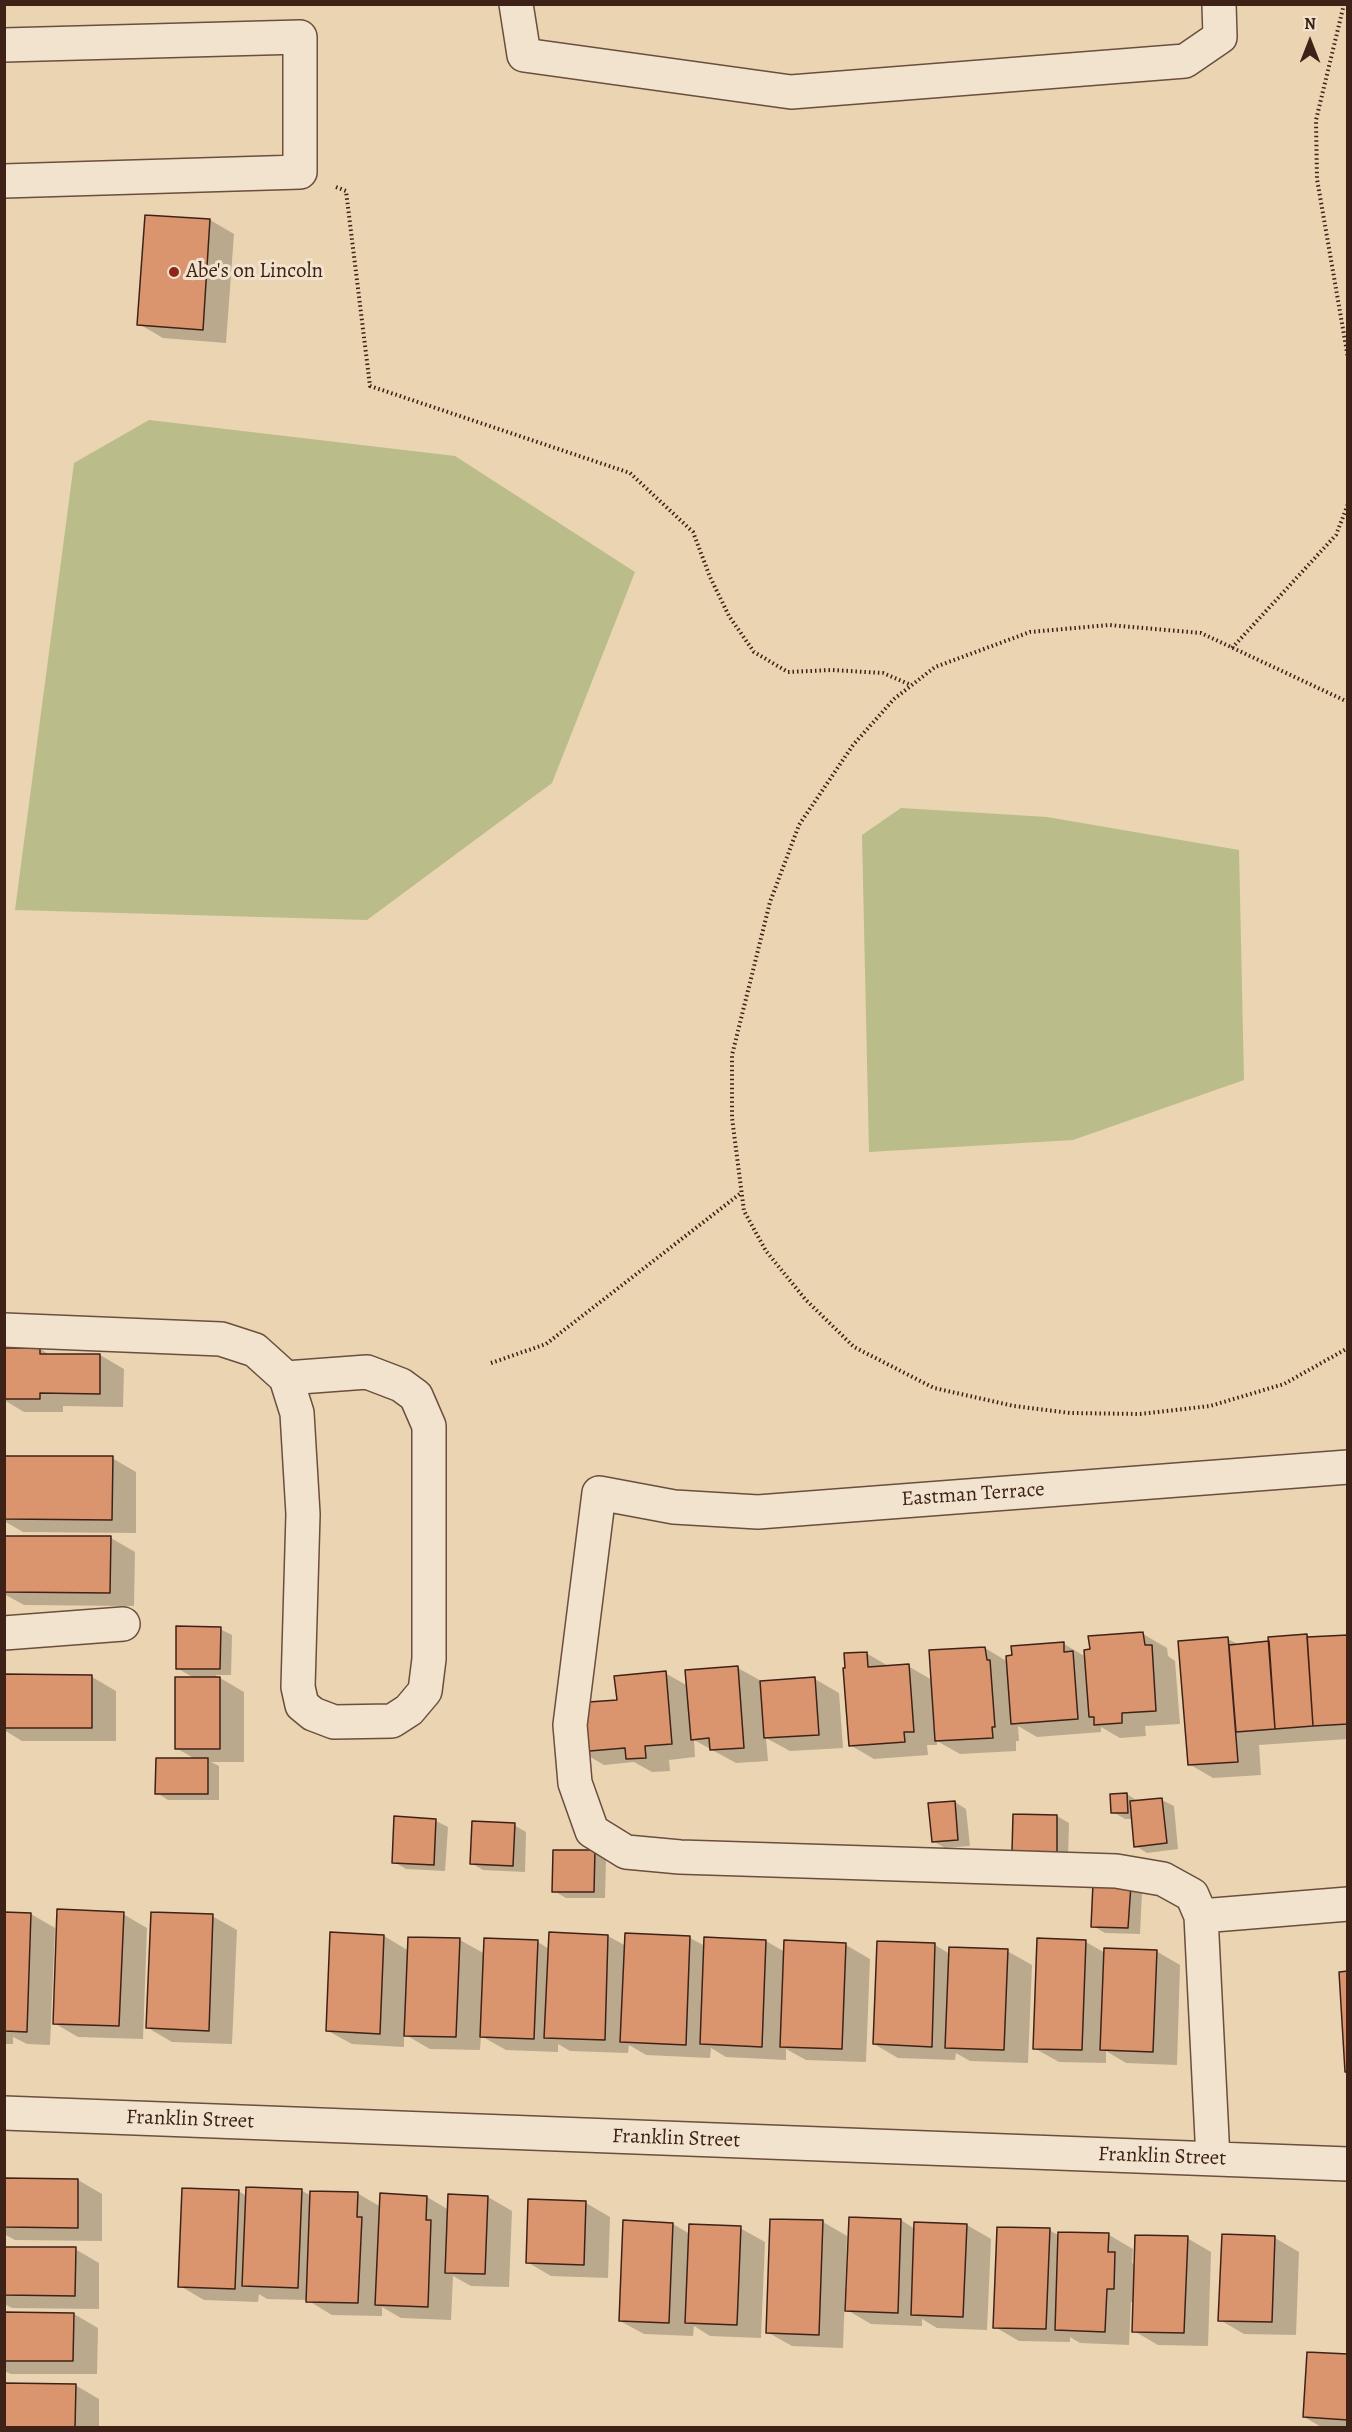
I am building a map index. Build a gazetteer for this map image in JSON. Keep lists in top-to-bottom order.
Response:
{
  "streets": {
    "street": ["Eastman Terrace", "Franklin Street"]
  },
  "places": ["Abe's on Lincoln"],
  "north": "top"
}
